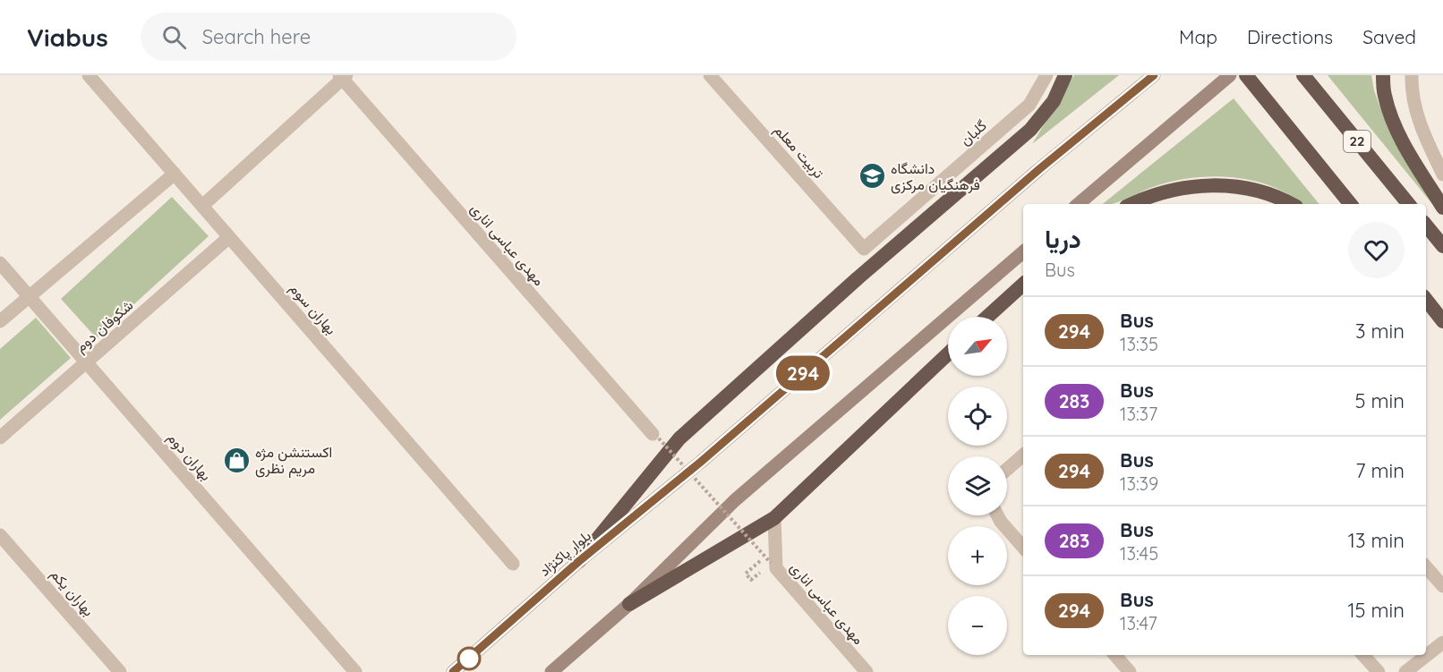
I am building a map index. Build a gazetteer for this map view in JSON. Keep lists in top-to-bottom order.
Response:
{
  "streets": {
    "highway": ["22"],
    "main road": ["بلوار پاکنژاد"],
    "street": [
      "گلبان",
      "تربیت معلم",
      "مهدی عباسی اناری",
      "بهاران سوم",
      "شکوفان دوم",
      "بهاران دوم",
      "بهاران یکم"
    ]
  },
  "crossings": [
    ["گلبان", "تربیت معلم"],
    ["بهاران سوم", "شکوفان دوم"],
    ["شکوفان دوم", "بهاران دوم"]
  ],
  "places": {
    "school or university": ["دانشگاه فرهنگیان مرکزی"],
    "shop": ["اکستنشن مژه مریم نظری"]
  },
  "lines": ["bus line 294"],
  "north": "top right",
  "page": {
    "header": "Viabus",
    "search": "Search here",
    "nav": ["Map", "Directions", "Saved"],
    "on_map": "294",
    "heading": ["دریا", "Bus"],
    "list": [
      {
        "mark": "294",
        "name": "Bus",
        "note": "13:35",
        "value": "3 min"
      },
      {
        "mark": "283",
        "name": "Bus",
        "note": "13:37",
        "value": "5 min"
      },
      {
        "mark": "294",
        "name": "Bus",
        "note": "13:39",
        "value": "7 min"
      },
      {
        "mark": "283",
        "name": "Bus",
        "note": "13:45",
        "value": "13 min"
      },
      {
        "mark": "294",
        "name": "Bus",
        "note": "13:47",
        "value": "15 min"
      }
    ],
    "map_buttons": ["+", "−"]
  }
}
